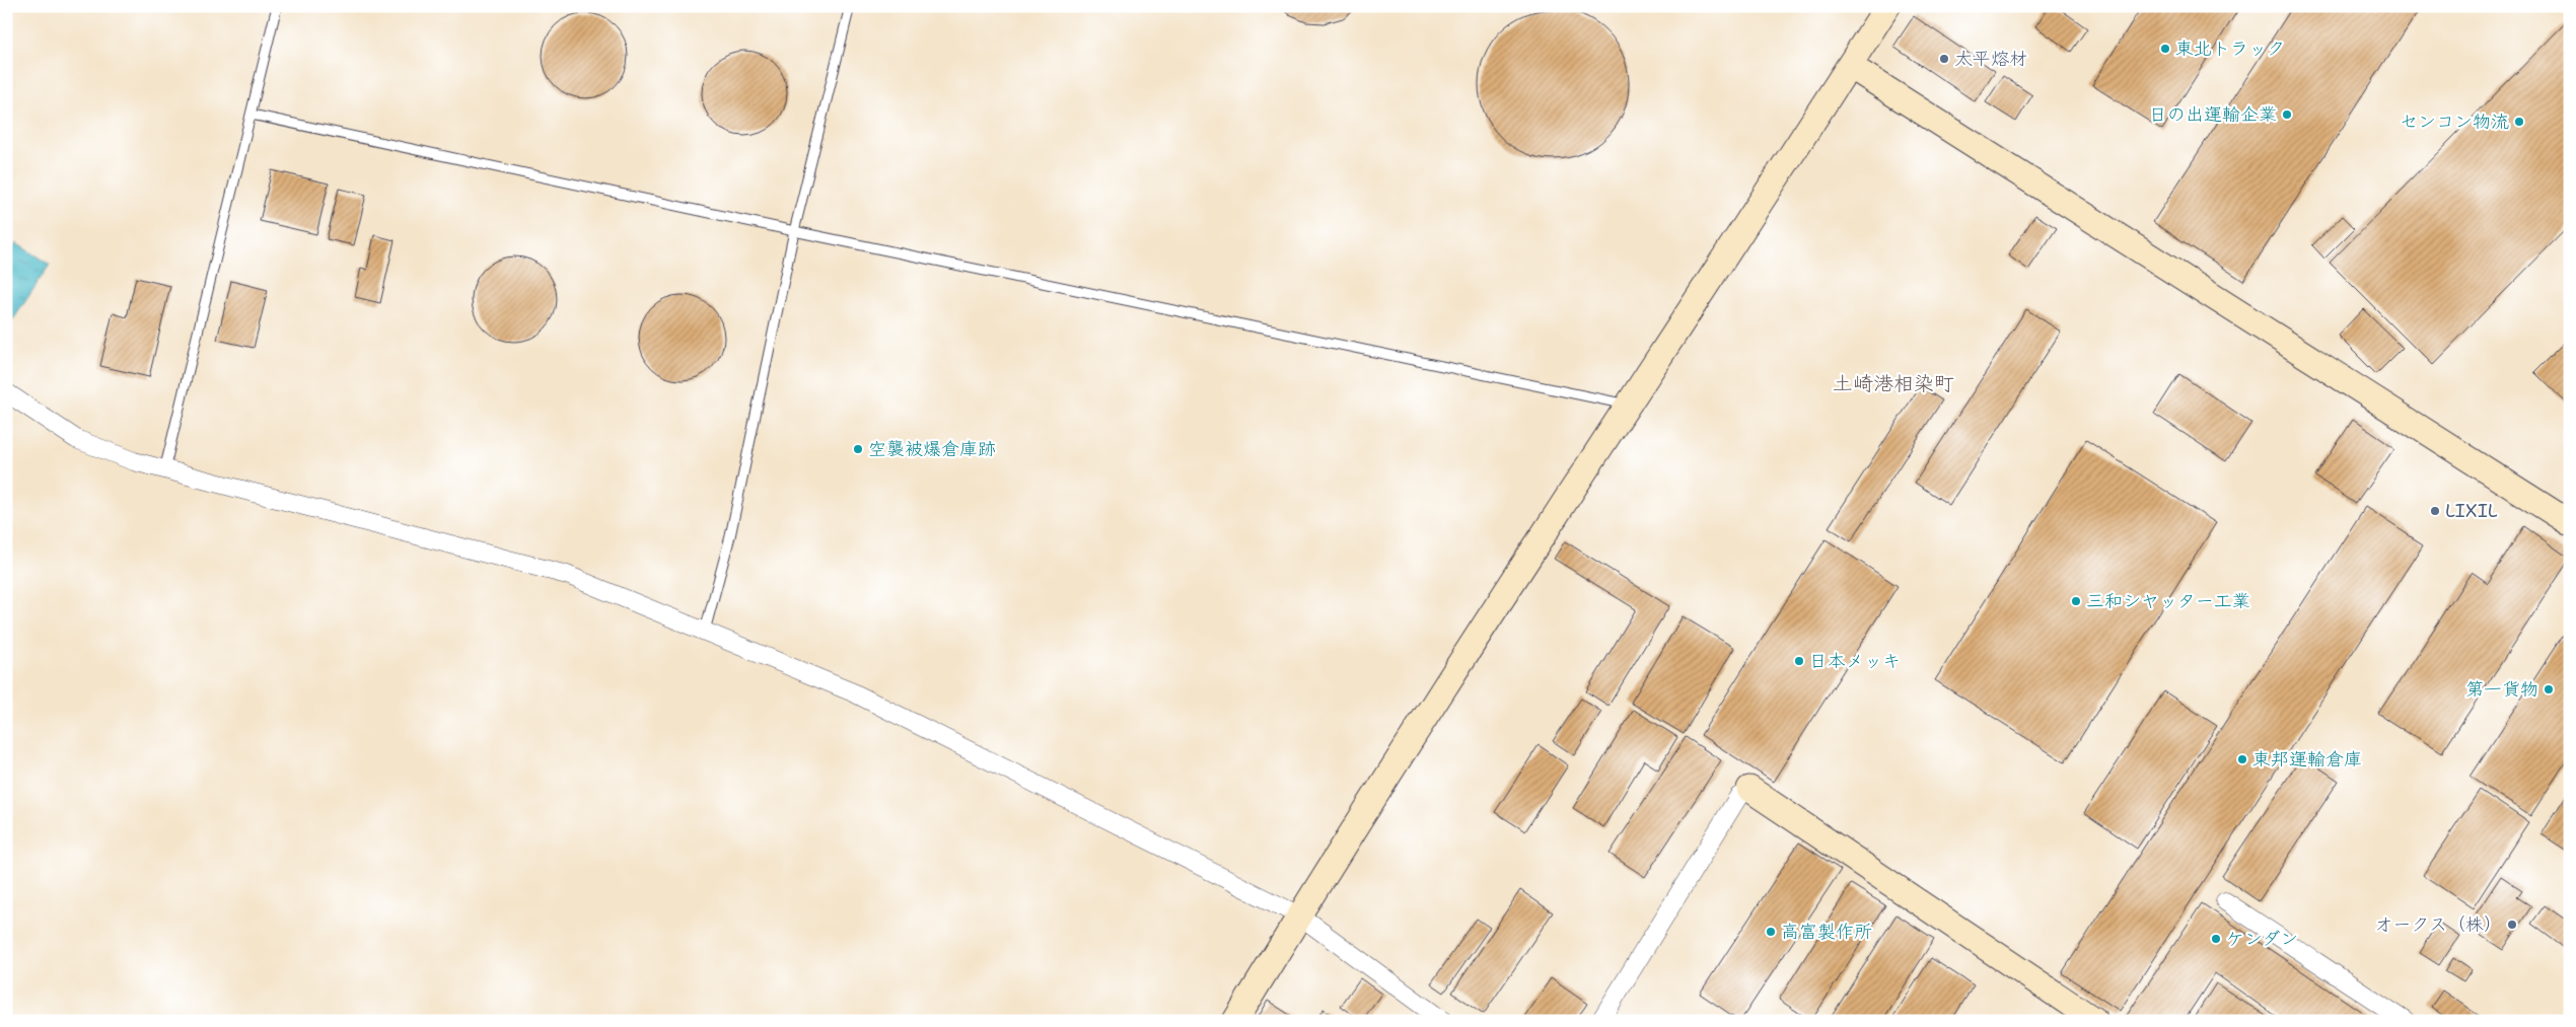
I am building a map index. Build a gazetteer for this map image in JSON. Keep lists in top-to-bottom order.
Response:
{
  "districts": ["土崎港相染町"],
  "places": [
    "東北トラック",
    "太平熔材",
    "日の出運輸企業",
    "センコン物流",
    "空襲被爆倉庫跡",
    "LIXIL",
    "三和シヤッター工業",
    "日本メッキ",
    "第一貨物",
    "東邦運輸倉庫",
    "オークス（株）",
    "高富製作所",
    "ケンダン"
  ]
}
